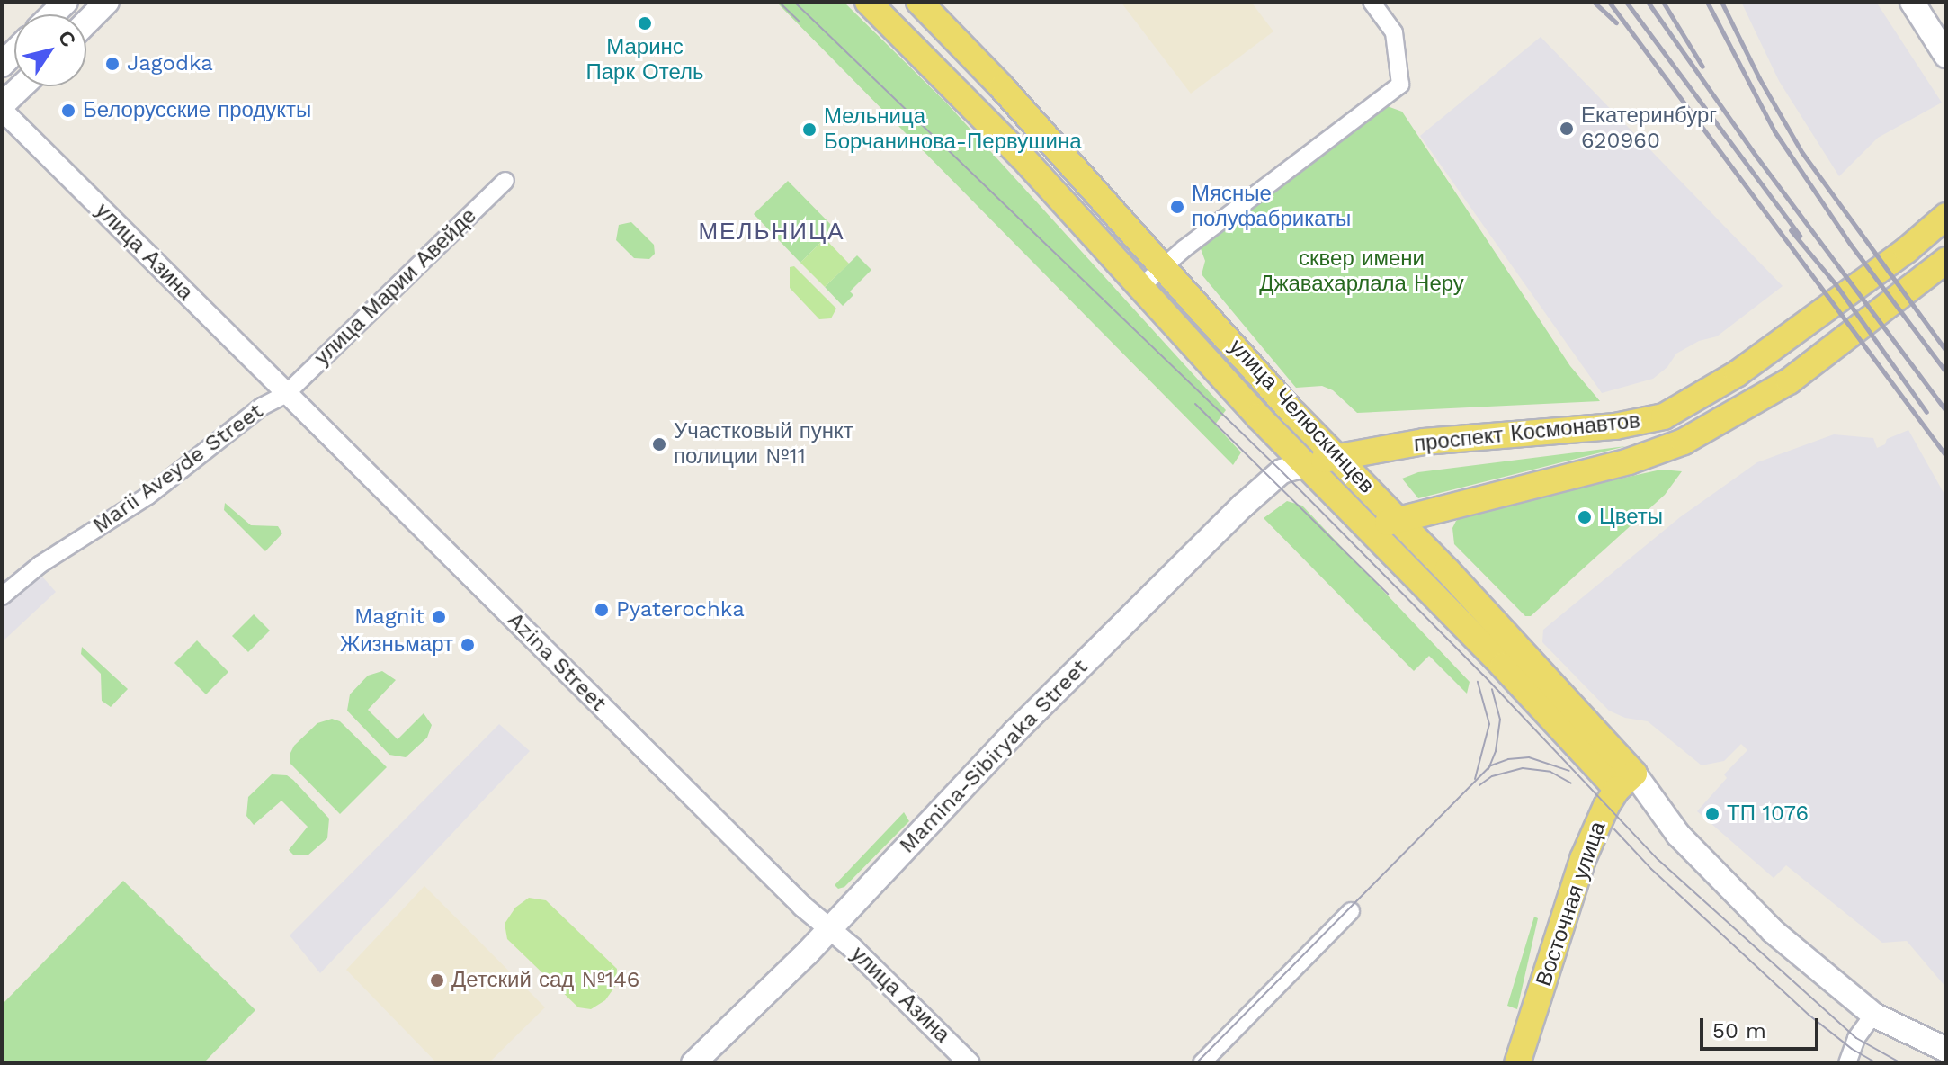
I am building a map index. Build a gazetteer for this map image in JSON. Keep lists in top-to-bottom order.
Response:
{
  "streets": {
    "main road": [
      "улица Челюскинцев",
      "проспект Космонавтов",
      "Mamina-Sibiryaka Street",
      "Восточная улица"
    ],
    "street": [
      "улица Азина",
      "улица Марии Авейде",
      "Marii Aveyde Street",
      "Azina Street"
    ]
  },
  "crossings": [
    ["улица Азина", "улица Марии Авейде"],
    ["улица Азина", "Marii Aveyde Street"],
    ["улица Азина", "Azina Street"],
    ["улица Азина", "Mamina-Sibiryaka Street"],
    ["улица Марии Авейде", "Marii Aveyde Street"],
    ["улица Марии Авейде", "Azina Street"],
    ["улица Челюскинцев", "проспект Космонавтов"],
    ["улица Челюскинцев", "Mamina-Sibiryaka Street"],
    ["улица Челюскинцев", "Восточная улица"],
    ["проспект Космонавтов", "Mamina-Sibiryaka Street"],
    ["Marii Aveyde Street", "Azina Street"],
    ["Azina Street", "Mamina-Sibiryaka Street"]
  ],
  "districts": ["МЕЛЬНИЦА"],
  "parks": ["сквер имени Джавахарлала Неру"],
  "places": [
    "Маринс Парк Отель",
    "Jagodka",
    "Белорусские продукты",
    "Екатеринбург 620960",
    "Мельница Борчанинова-Первушина",
    "Мясные полуфабрикаты",
    "Участковый пункт полиции №11",
    "Цветы",
    "Pyaterochka",
    "Magnit",
    "Жизньмарт",
    "ТП 1076",
    "Детский сад №146"
  ],
  "scale_bar": "50 m",
  "north": "top right"
}
